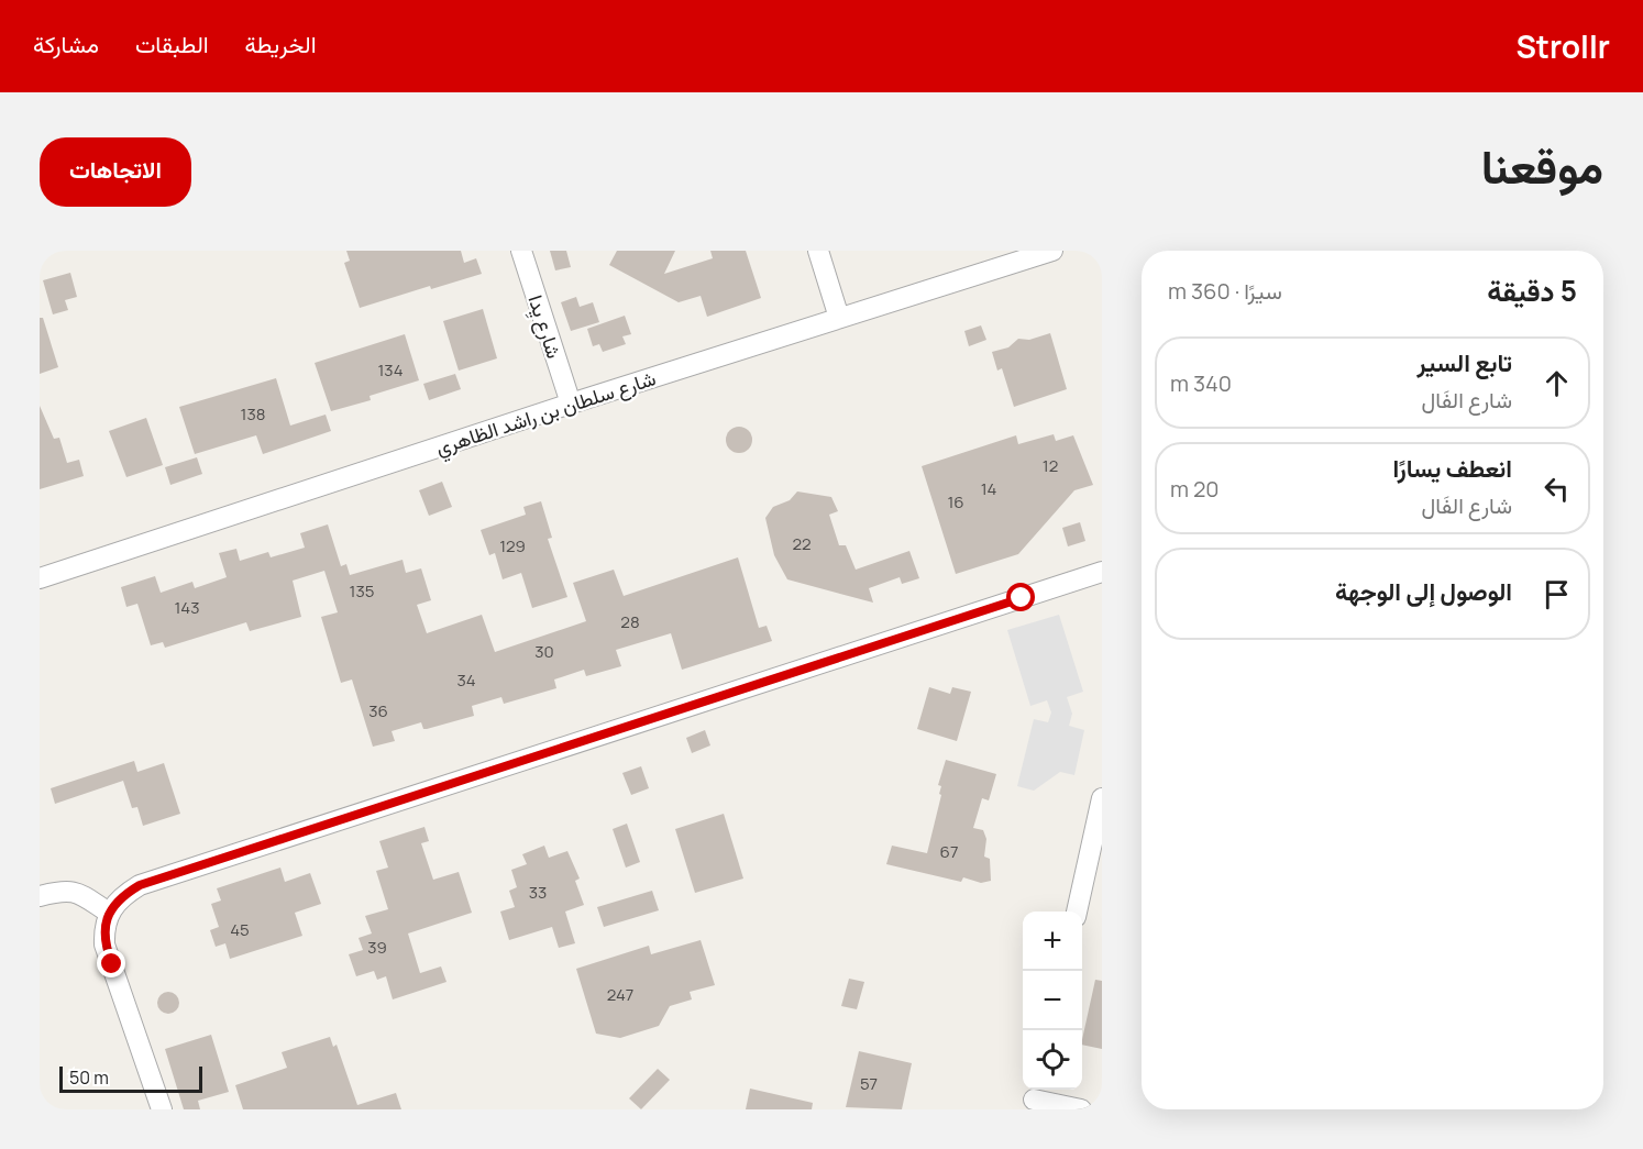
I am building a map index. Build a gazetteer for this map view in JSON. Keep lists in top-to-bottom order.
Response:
{
  "streets": {
    "street": ["شارع يِدا", "شارع سلطان بن راشد الظاهري"]
  },
  "crossings": [
    ["شارع يِدا", "شارع سلطان بن راشد الظاهري"]
  ],
  "house_numbers": [
    "134",
    "138",
    "12",
    "14",
    "16",
    "22",
    "129",
    "135",
    "143",
    "28",
    "30",
    "34",
    "36",
    "67",
    "33",
    "45",
    "39",
    "247",
    "57"
  ],
  "scale_bar": "50 m",
  "page": {
    "header": "Strollr",
    "nav": ["الخريطة", "الطبقات", "مشاركة"],
    "title": "موقعنا",
    "buttons": "الاتجاهات",
    "heading": ["5 دقيقة", "سيرًا · 360 m"],
    "list": [
      ["تابع السير", "شارع الفَال", "340 m"],
      ["انعطف يسارًا", "شارع الفَال", "20 m"],
      "الوصول إلى الوجهة"
    ],
    "map_buttons": ["+", "−"],
    "scale": "50 m"
  }
}
